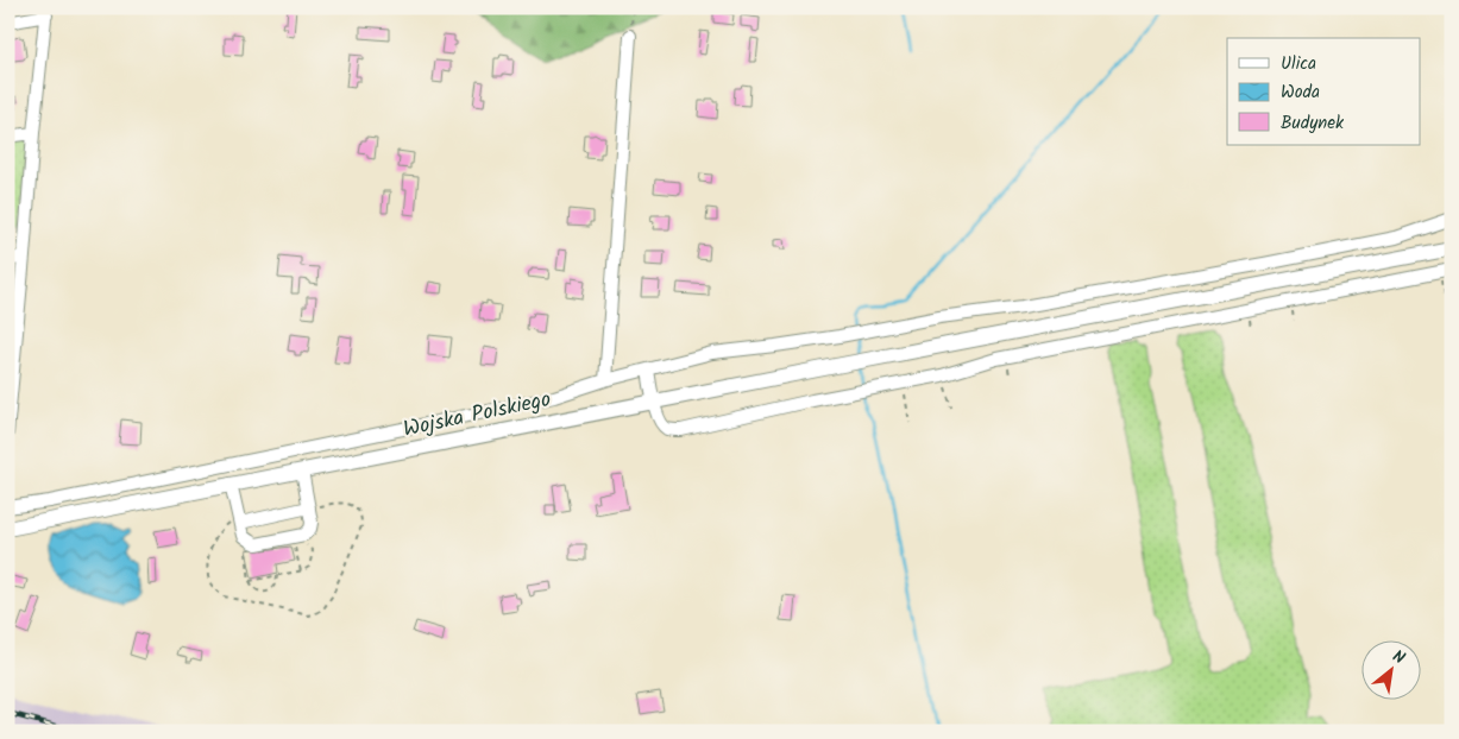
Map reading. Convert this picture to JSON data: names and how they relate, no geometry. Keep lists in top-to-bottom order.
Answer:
{
  "streets": {
    "main road": ["Wojska Polskiego"]
  },
  "legend": ["Ulica", "Woda", "Budynek"],
  "north": "top right"
}
